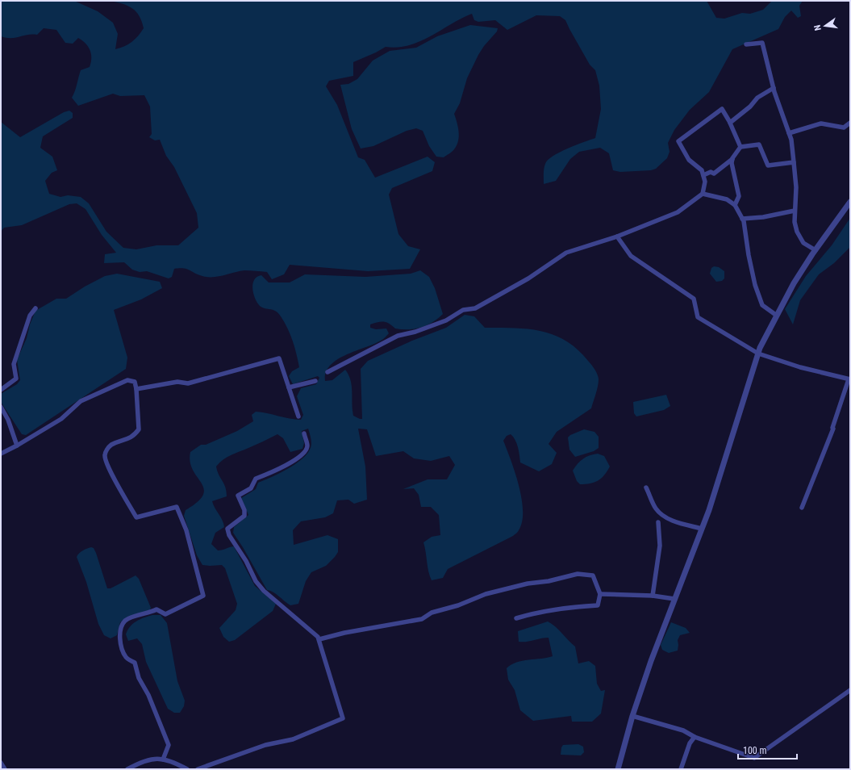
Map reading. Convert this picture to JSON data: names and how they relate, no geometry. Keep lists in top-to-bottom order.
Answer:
{
  "scale_bar": "100 m",
  "north": "left"
}
